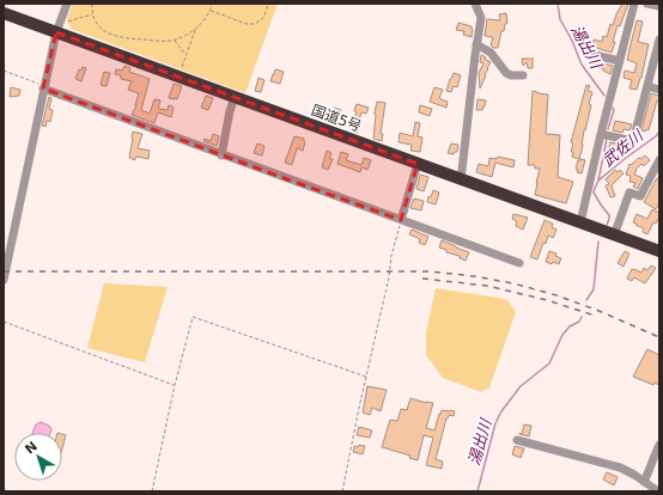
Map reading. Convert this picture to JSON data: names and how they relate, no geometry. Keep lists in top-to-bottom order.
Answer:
{
  "streets": {
    "highway": ["国道5号"]
  },
  "water": ["湯出川", "武佐川"],
  "north": "top left"
}
